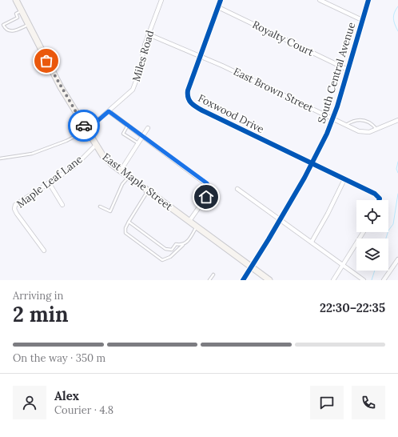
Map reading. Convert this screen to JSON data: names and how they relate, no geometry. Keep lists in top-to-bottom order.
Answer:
{
  "streets": {
    "main road": ["East Maple Street"],
    "street": [
      "Royalty Court",
      "Miles Road",
      "South Central Avenue",
      "East Brown Street",
      "Foxwood Drive",
      "Maple Leaf Lane"
    ]
  },
  "crossings": [
    ["Royalty Court", "South Central Avenue"],
    ["Royalty Court", "Foxwood Drive"],
    ["Miles Road", "East Brown Street"],
    ["Miles Road", "East Maple Street"],
    ["South Central Avenue", "East Brown Street"],
    ["South Central Avenue", "Foxwood Drive"],
    ["South Central Avenue", "East Maple Street"],
    ["East Brown Street", "Foxwood Drive"],
    ["Maple Leaf Lane", "East Maple Street"]
  ],
  "page": {
    "heading": ["2 min", "Arriving in", "22:30–22:35"],
    "panel": ["Alex", "Courier · 4.8"],
    "bar": "On the way · 350 m"
  }
}
